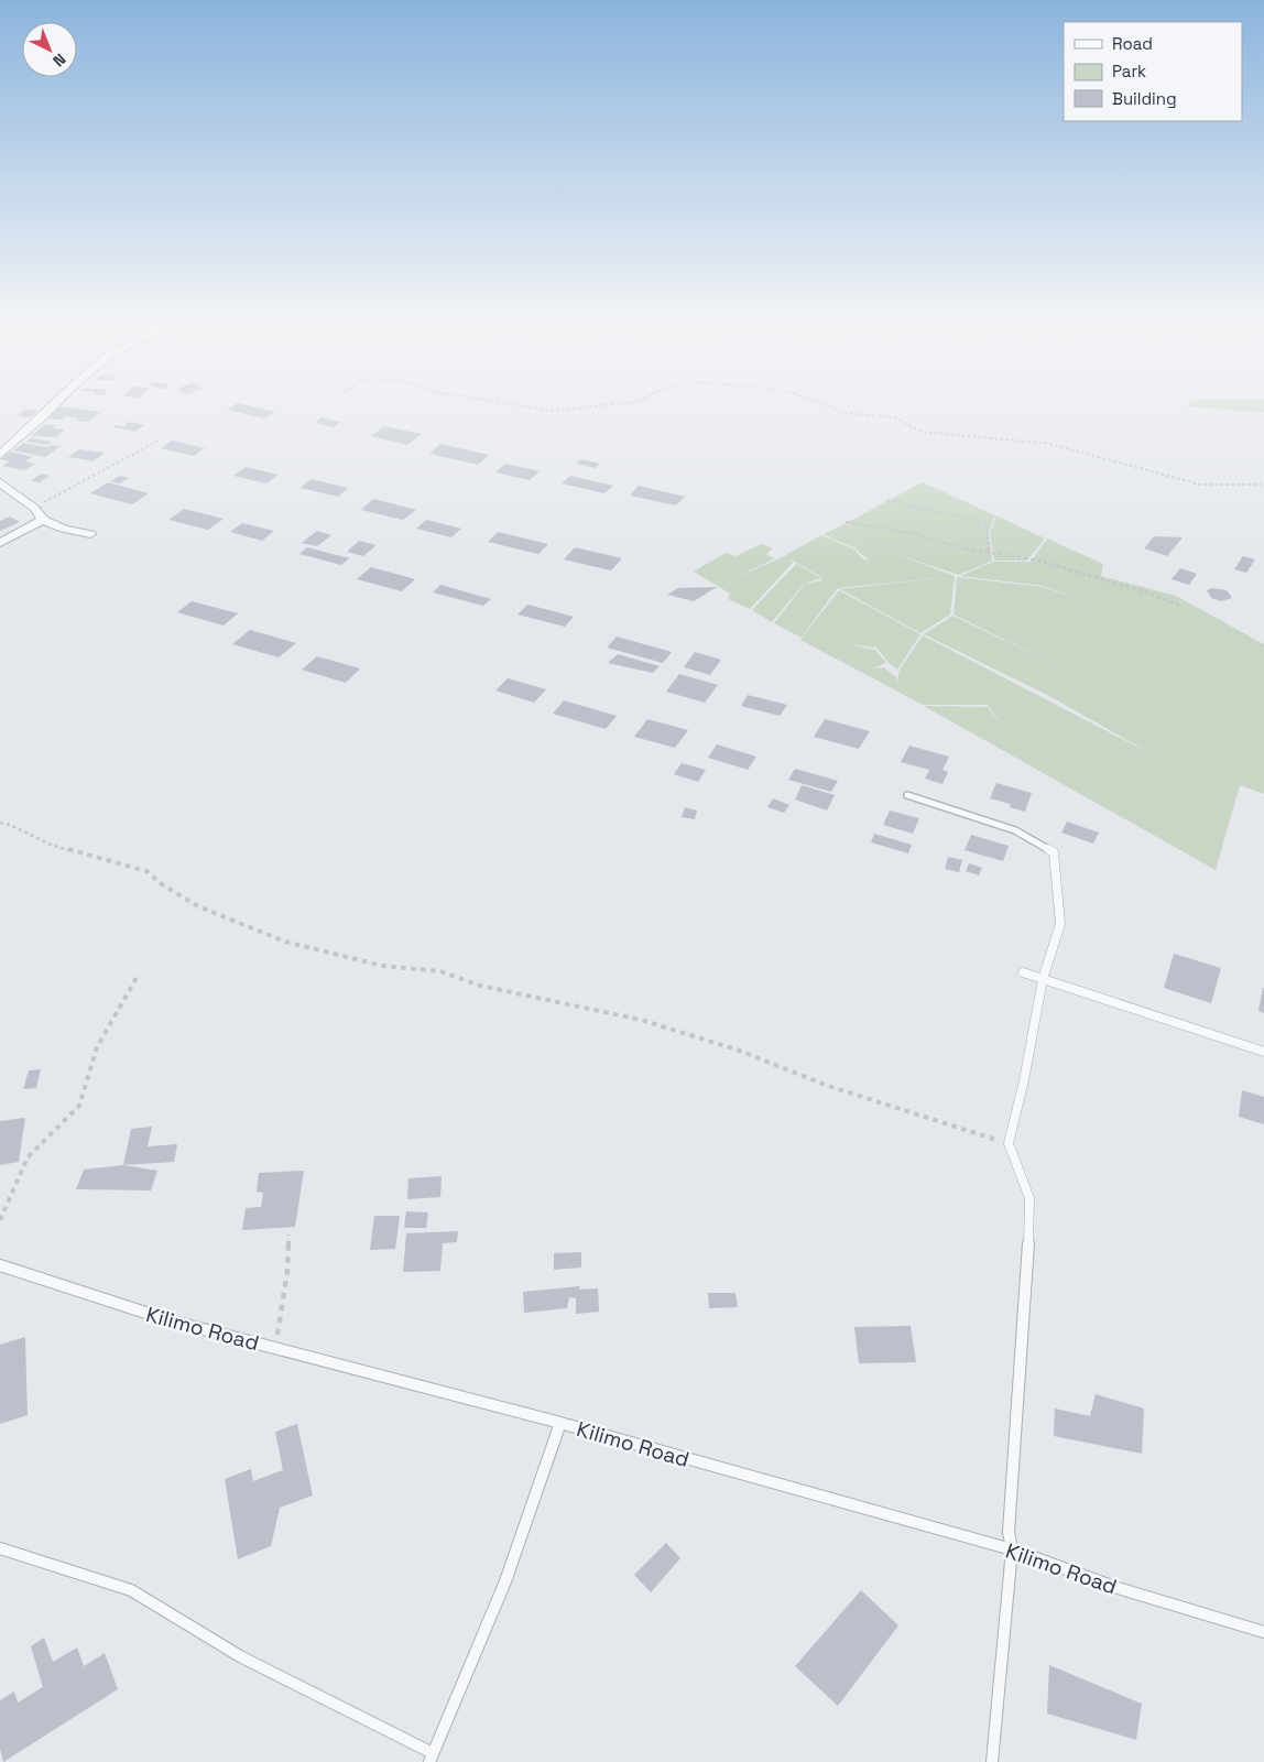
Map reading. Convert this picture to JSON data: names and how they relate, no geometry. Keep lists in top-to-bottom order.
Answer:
{
  "streets": {
    "lane": ["Kilimo Road"]
  },
  "legend": ["Road", "Park", "Building"],
  "north": "bottom right"
}
